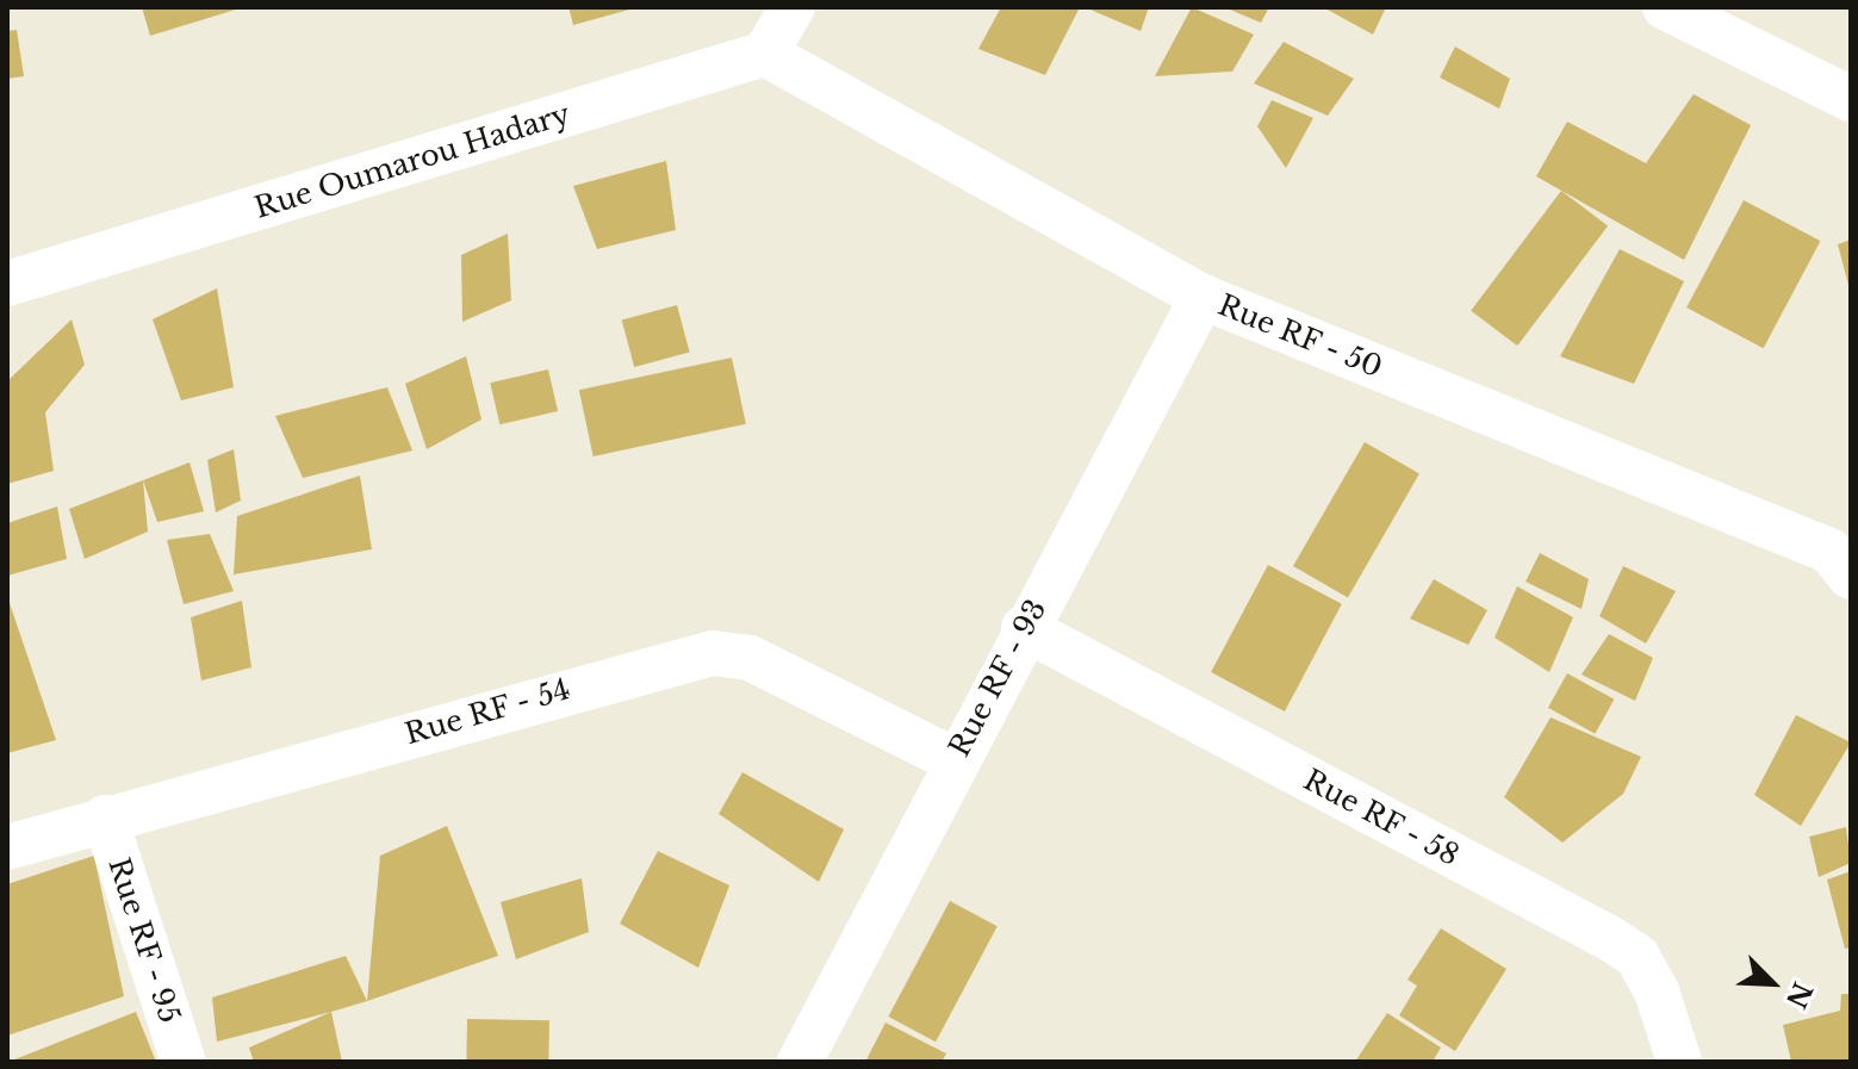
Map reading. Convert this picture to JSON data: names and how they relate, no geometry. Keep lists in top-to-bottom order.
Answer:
{
  "streets": {
    "street": [
      "Rue Oumarou Hadary",
      "Rue RF - 50",
      "Rue RF - 93",
      "Rue RF - 54",
      "Rue RF - 58",
      "Rue RF - 95"
    ]
  },
  "crossings": [
    ["Rue Oumarou Hadary", "Rue RF - 50"],
    ["Rue RF - 50", "Rue RF - 93"],
    ["Rue RF - 93", "Rue RF - 54"],
    ["Rue RF - 93", "Rue RF - 58"],
    ["Rue RF - 54", "Rue RF - 95"]
  ],
  "north": "bottom right"
}
